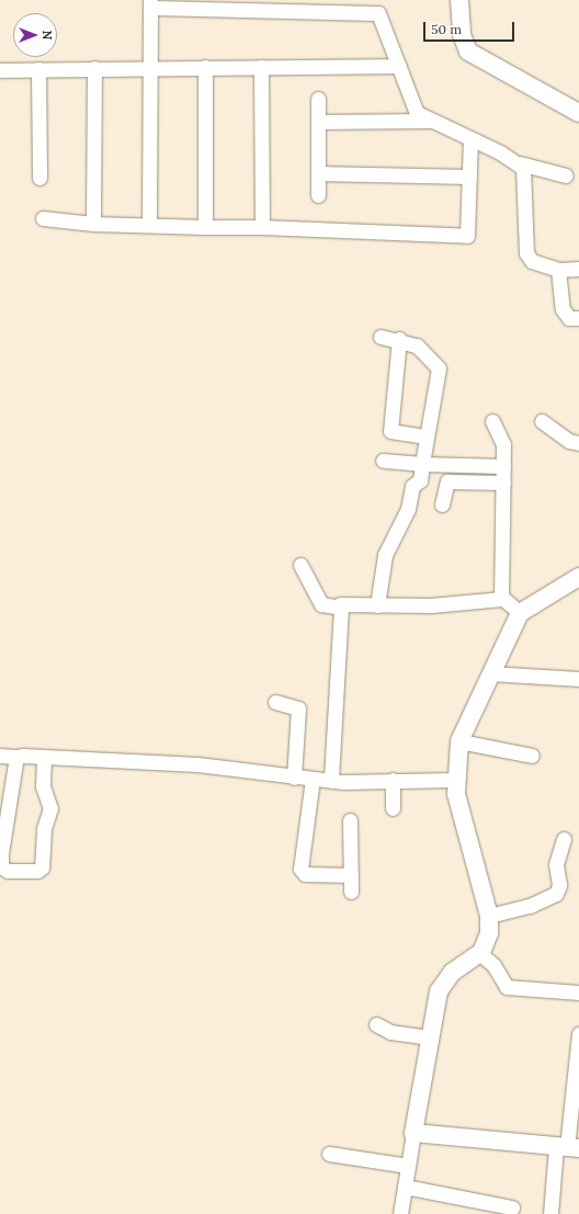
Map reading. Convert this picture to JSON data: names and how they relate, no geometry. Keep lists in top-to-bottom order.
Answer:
{
  "scale_bar": "50 m",
  "north": "right"
}
